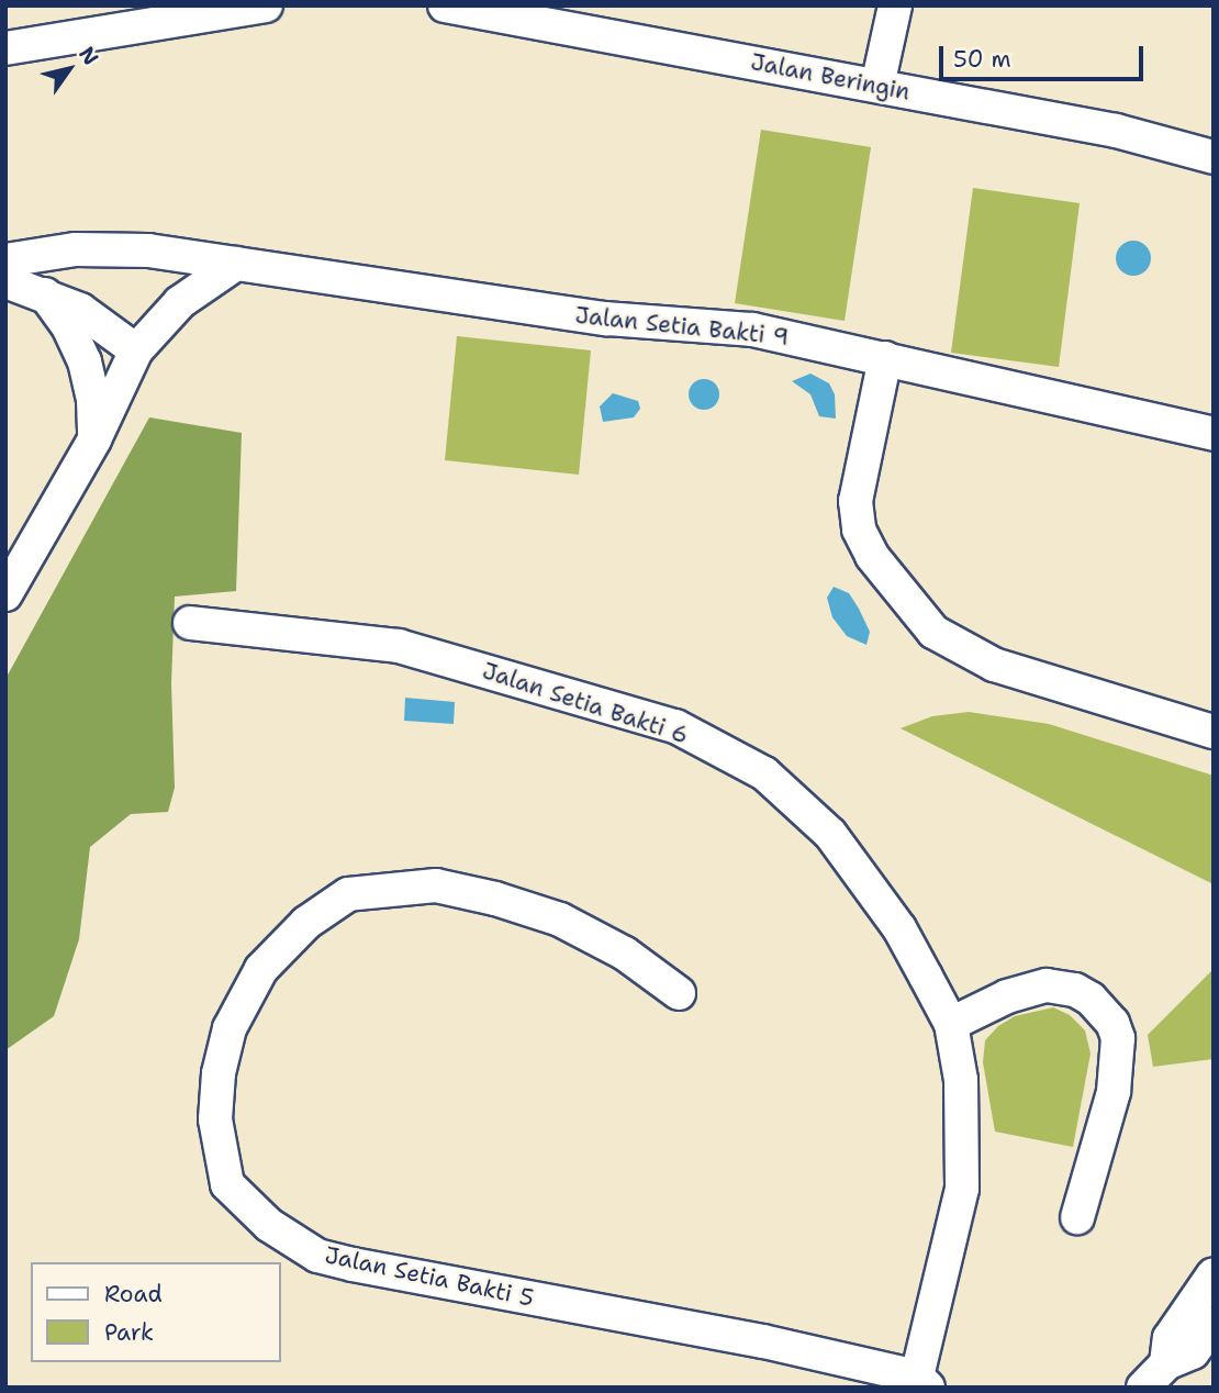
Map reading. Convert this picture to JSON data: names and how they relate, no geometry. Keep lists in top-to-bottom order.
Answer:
{
  "streets": {
    "street": [
      "Jalan Beringin",
      "Jalan Setia Bakti 9",
      "Jalan Setia Bakti 6",
      "Jalan Setia Bakti 5"
    ]
  },
  "crossings": [
    ["Jalan Setia Bakti 6", "Jalan Setia Bakti 5"]
  ],
  "legend": ["Road", "Park"],
  "scale_bar": "50 m",
  "north": "top right"
}
